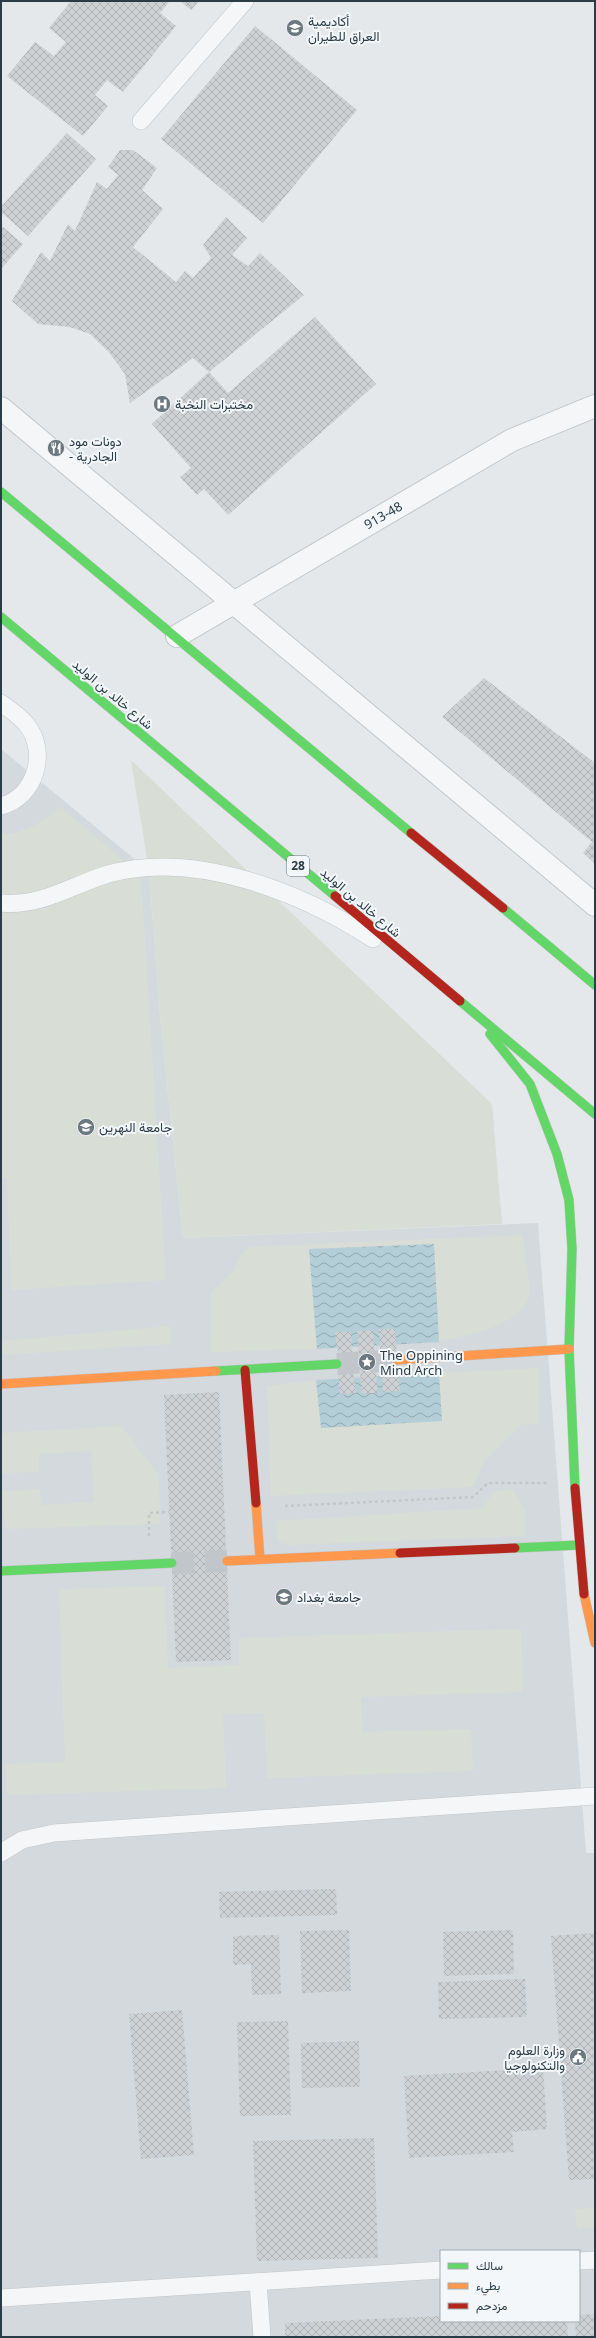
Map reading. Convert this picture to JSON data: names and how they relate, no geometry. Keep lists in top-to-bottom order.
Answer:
{
  "streets": {
    "street": ["913-48", "شارع خالد بن الوليد", "28"]
  },
  "places": {
    "school or university": ["أكاديمية العراق للطيران", "جامعة النهرين", "جامعة بغداد"],
    "hospital": ["مختبرات النخبة"],
    "restaurant": ["دونات مود - الجادرية"],
    "place": ["The Oppining Mind Arch"],
    "public building": ["وزارة العلوم والتكنولوجيا"]
  },
  "legend": ["سالك", "بطيء", "مزدحم"]
}
